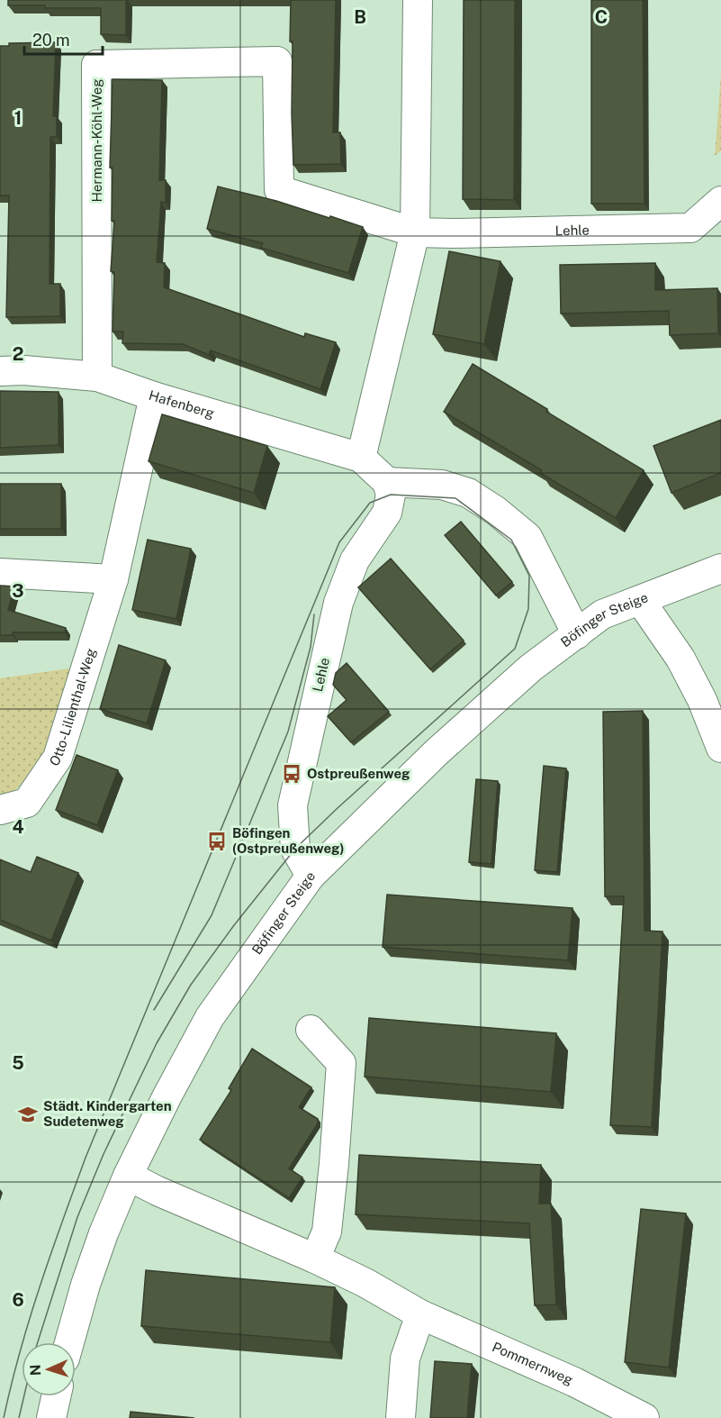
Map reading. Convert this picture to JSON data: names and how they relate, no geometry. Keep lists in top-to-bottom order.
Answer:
{
  "streets": {
    "street": [
      "Hermann-Köhl-Weg",
      "Lehle",
      "Hafenberg",
      "Böfinger Steige",
      "Otto-Lilienthal-Weg",
      "Pommernweg"
    ]
  },
  "crossings": [
    ["Hermann-Köhl-Weg", "Lehle"],
    ["Hermann-Köhl-Weg", "Hafenberg"],
    ["Lehle", "Böfinger Steige"],
    ["Hafenberg", "Otto-Lilienthal-Weg"],
    ["Böfinger Steige", "Pommernweg"]
  ],
  "places": {
    "bus stop": ["Ostpreußenweg", "Böfingen (Ostpreußenweg)"],
    "school or university": ["Städt. Kindergarten Sudetenweg"]
  },
  "scale_bar": "20 m",
  "north": "left",
  "grid": {
    "columns": ["B", "C"],
    "rows": [
      "1",
      "2",
      "3",
      "4",
      "5",
      "6"
    ]
  }
}
